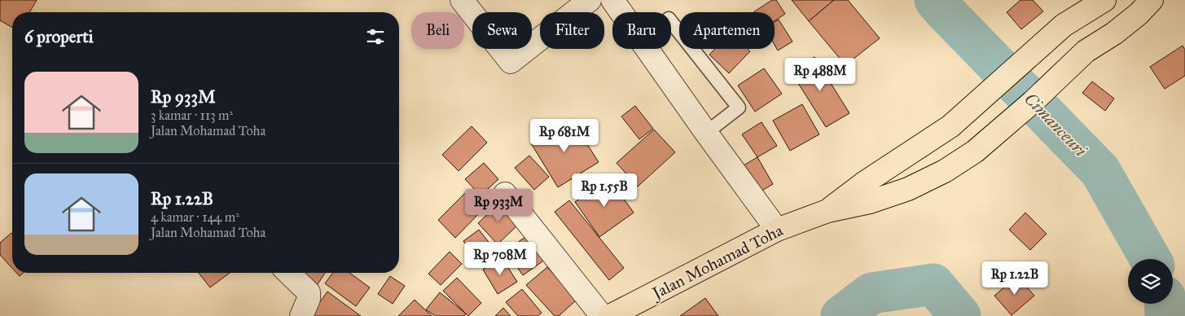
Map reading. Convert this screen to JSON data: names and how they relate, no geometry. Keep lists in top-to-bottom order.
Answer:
{
  "streets": {
    "main road": ["Jalan Mohamad Toha"]
  },
  "water": ["Cimanceuri"],
  "page": {
    "chip": [
      "Beli",
      "Sewa",
      "Filter",
      "Baru",
      "Apartemen"
    ],
    "heading": "6 properti",
    "price": [
      "Rp 488M",
      "Rp 681M",
      "Rp 1.55B",
      "Rp 933M",
      "Rp 708M",
      "Rp 1.22B"
    ],
    "list": [
      {
        "name": "Rp 933M",
        "note": "3 kamar · 113 m² · Jalan Mohamad Toha"
      },
      {
        "name": "Rp 1.22B",
        "note": "4 kamar · 144 m² · Jalan Mohamad Toha"
      }
    ]
  }
}
